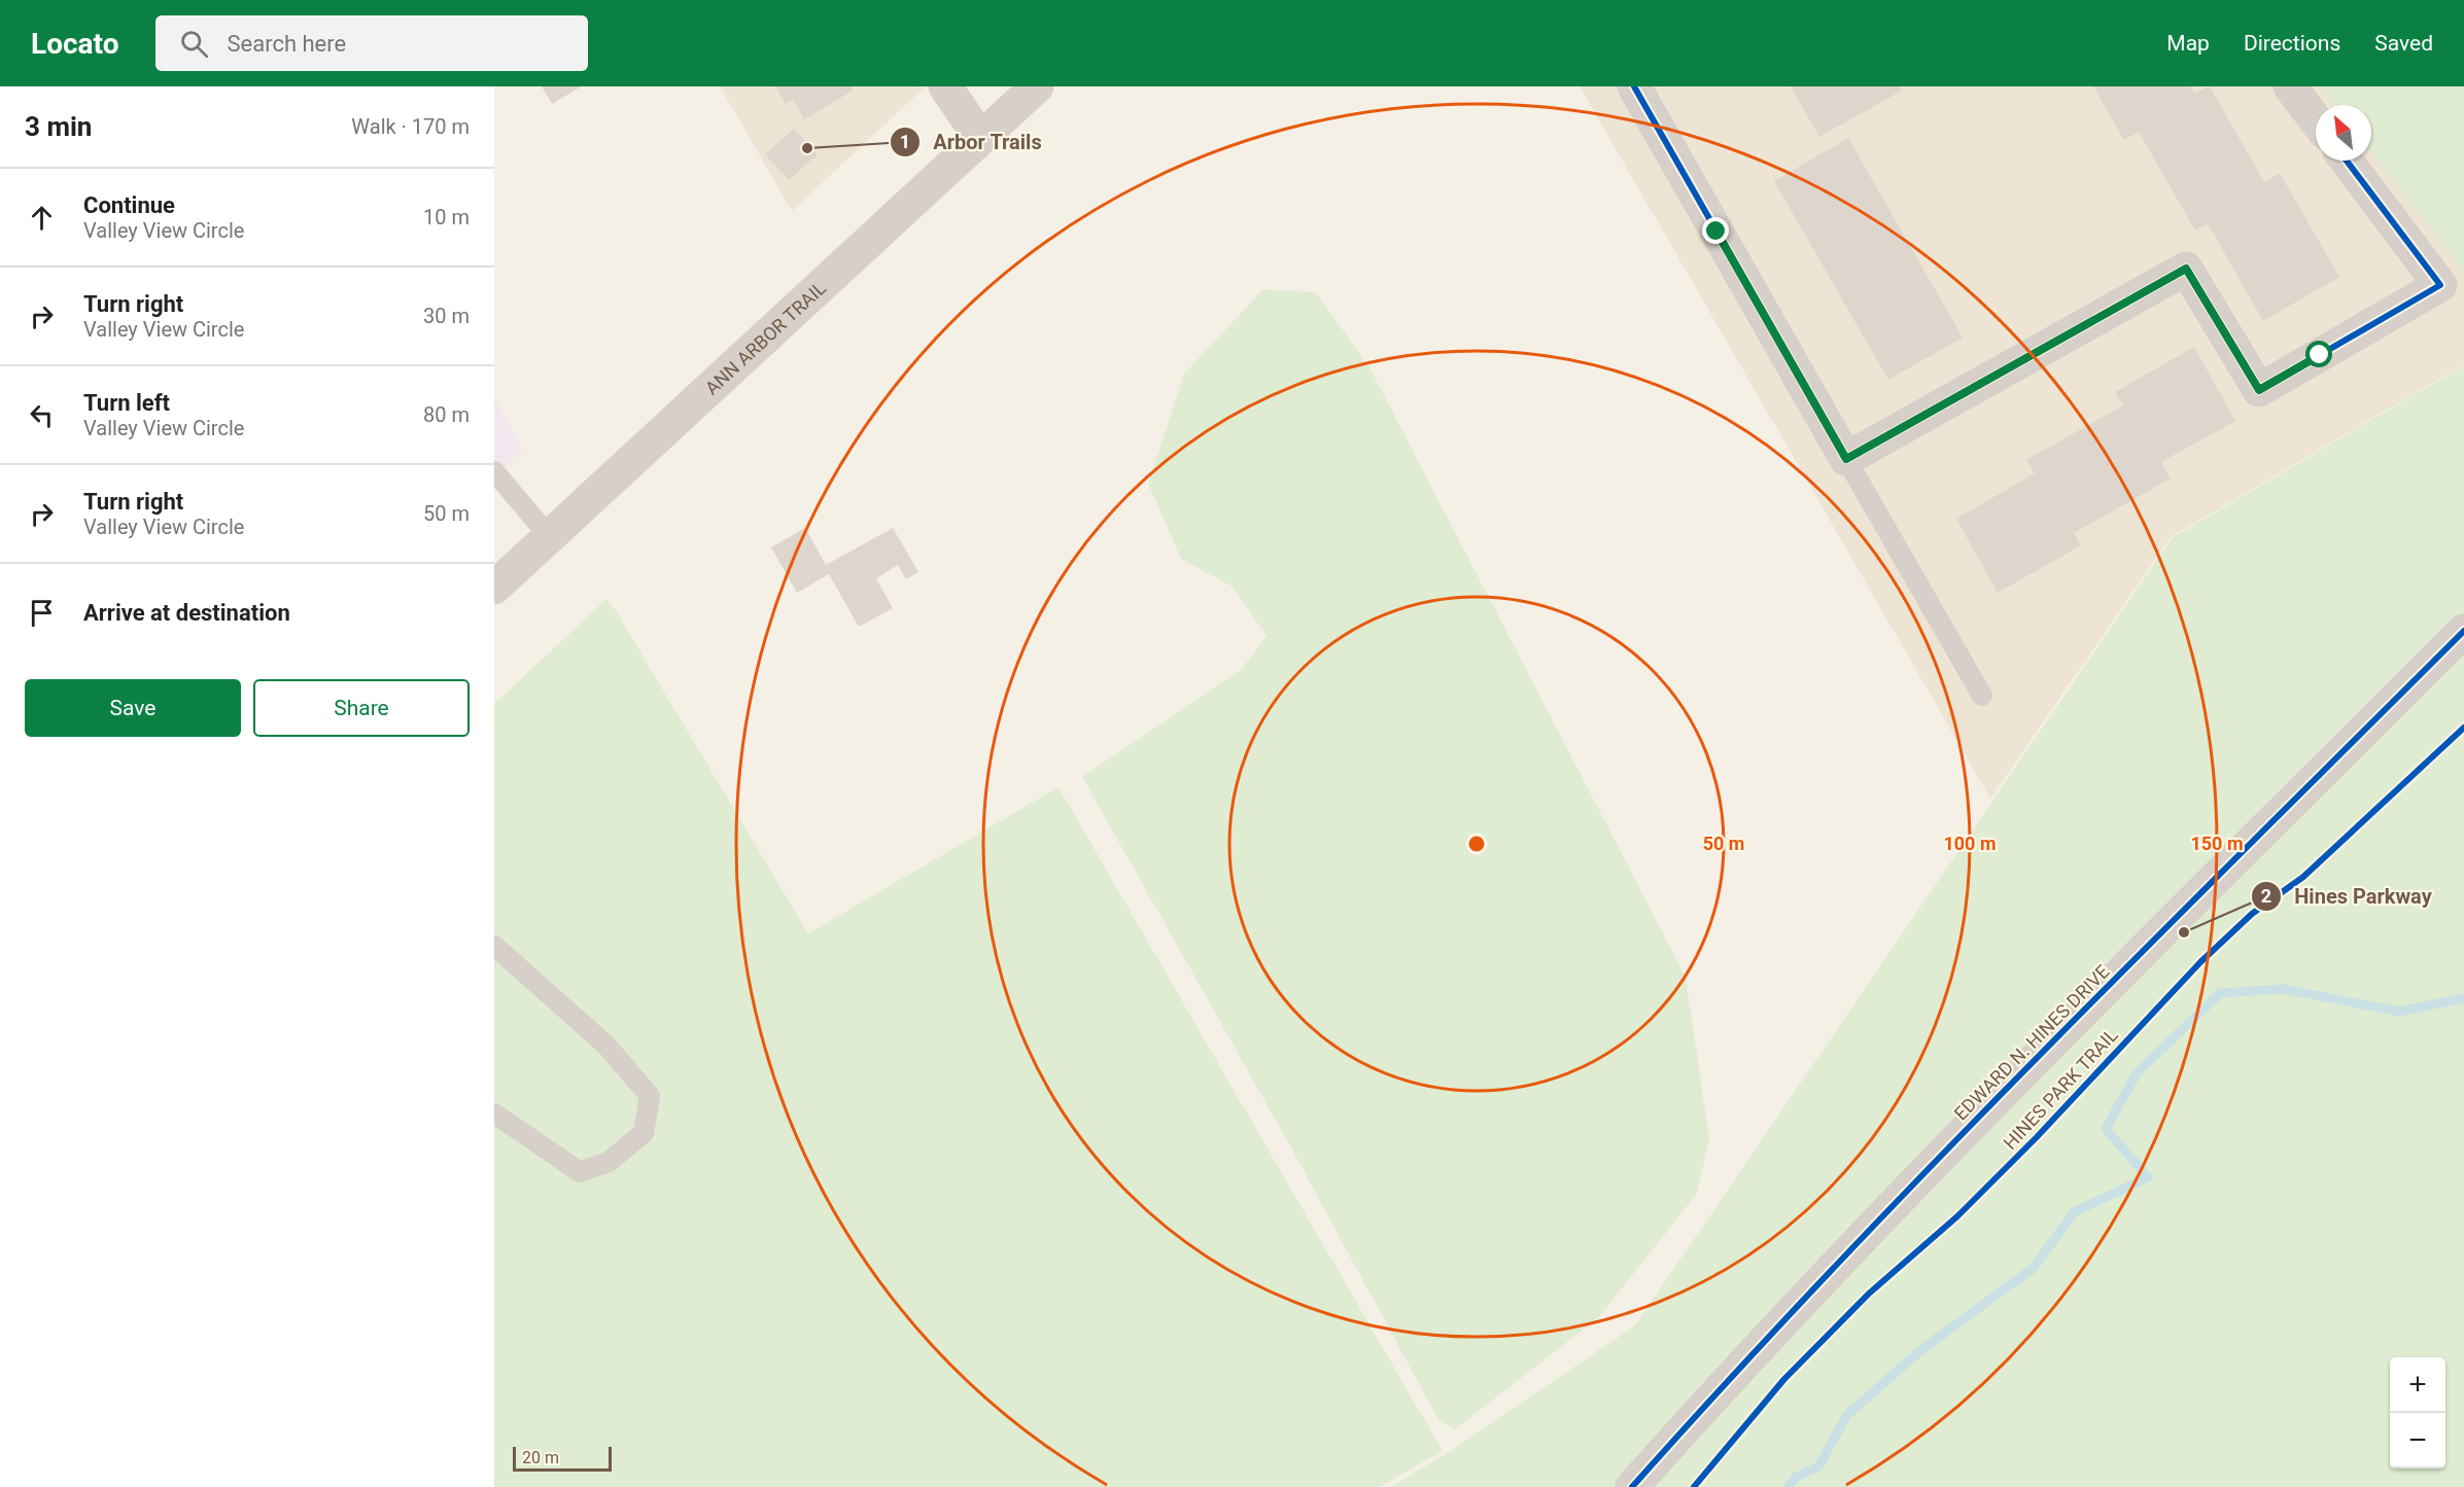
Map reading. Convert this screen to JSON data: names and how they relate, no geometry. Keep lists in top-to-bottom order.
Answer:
{
  "streets": {
    "street": ["ANN ARBOR TRAIL", "EDWARD N. HINES DRIVE"],
    "cycle path": ["HINES PARK TRAIL"]
  },
  "places": ["Arbor Trails", "Hines Parkway"],
  "scale_bar": "20 m",
  "north": "top left",
  "page": {
    "header": "Locato",
    "search": "Search here",
    "nav": ["Map", "Directions", "Saved"],
    "heading": ["3 min", "Walk · 170 m"],
    "list": [
      ["Continue", "Valley View Circle", "10 m"],
      ["Turn right", "Valley View Circle", "30 m"],
      ["Turn left", "Valley View Circle", "80 m"],
      ["Turn right", "Valley View Circle", "50 m"],
      "Arrive at destination"
    ],
    "buttons": ["Save", "Share"],
    "map_buttons": ["+", "−"],
    "scale": "20 m"
  },
  "rings": ["50 m", "100 m", "150 m"]
}
